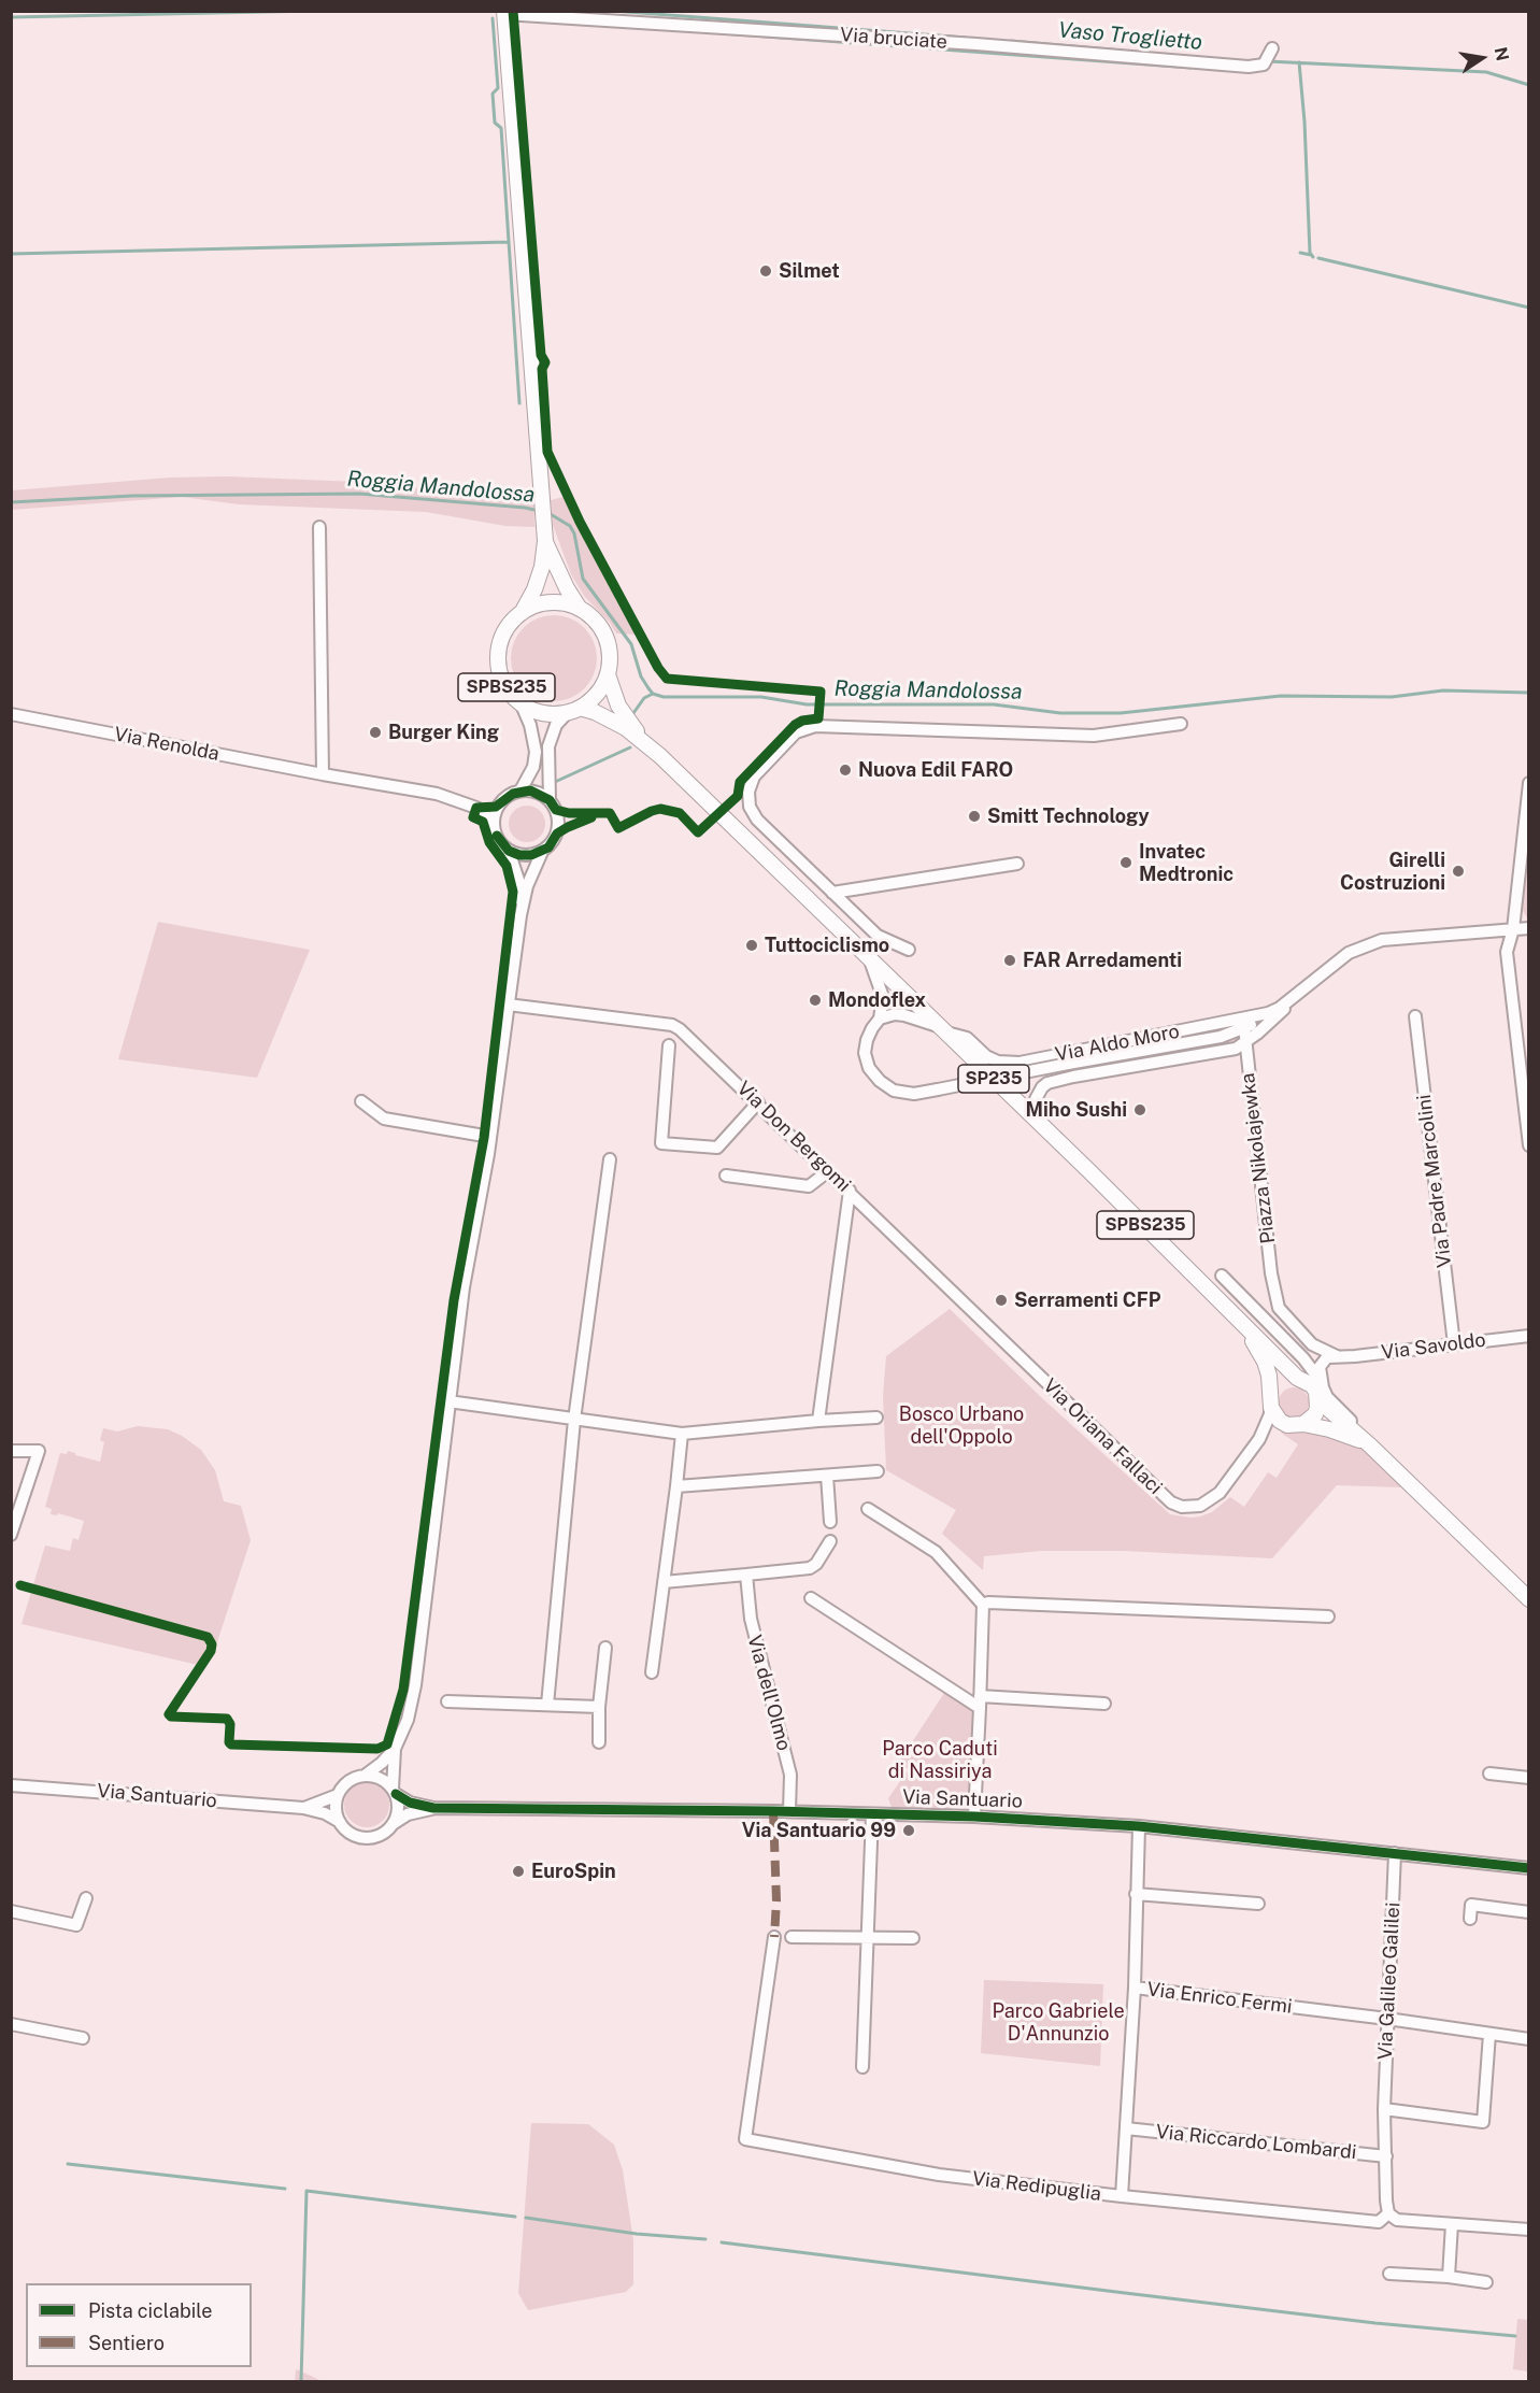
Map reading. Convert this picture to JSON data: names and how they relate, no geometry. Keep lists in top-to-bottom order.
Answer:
{
  "streets": {
    "main road": ["SPBS235", "SP235"],
    "street": [
      "Via bruciate",
      "Via Renolda",
      "Via Aldo Moro",
      "Via Don Bergomi",
      "Piazza Nikolajewka",
      "Via Padre Marcolini",
      "Via Savoldo",
      "Via Oriana Fallaci",
      "Via dell'Olmo",
      "Via Santuario",
      "Via Galileo Galilei",
      "Via Enrico Fermi",
      "Via Riccardo Lombardi",
      "Via Redipuglia"
    ]
  },
  "crossings": [
    ["Via bruciate", "SPBS235"],
    ["SPBS235", "Via Aldo Moro"],
    ["SPBS235", "SP235"],
    ["SPBS235", "Via Oriana Fallaci"],
    ["Via Aldo Moro", "SP235"],
    ["Via Aldo Moro", "Piazza Nikolajewka"],
    ["Via Don Bergomi", "Via Oriana Fallaci"],
    ["Piazza Nikolajewka", "Via Savoldo"],
    ["Via Padre Marcolini", "Via Savoldo"],
    ["Via dell'Olmo", "Via Santuario"],
    ["Via Santuario", "Via Galileo Galilei"],
    ["Via Santuario", "Via Enrico Fermi"],
    ["Via Galileo Galilei", "Via Enrico Fermi"],
    ["Via Galileo Galilei", "Via Riccardo Lombardi"],
    ["Via Galileo Galilei", "Via Redipuglia"]
  ],
  "water": ["Vaso Troglietto", "Roggia Mandolossa"],
  "parks": ["Bosco Urbano dell'Oppolo", "Parco Caduti di Nassiriya", "Parco Gabriele D'Annunzio"],
  "places": [
    "Silmet",
    "Burger King",
    "Nuova Edil FARO",
    "Smitt Technology",
    "Invatec Medtronic",
    "Girelli Costruzioni",
    "Tuttociclismo",
    "FAR Arredamenti",
    "Mondoflex",
    "Miho Sushi",
    "Serramenti CFP",
    "Via Santuario 99",
    "EuroSpin"
  ],
  "legend": ["Pista ciclabile", "Sentiero"],
  "north": "right"
}
